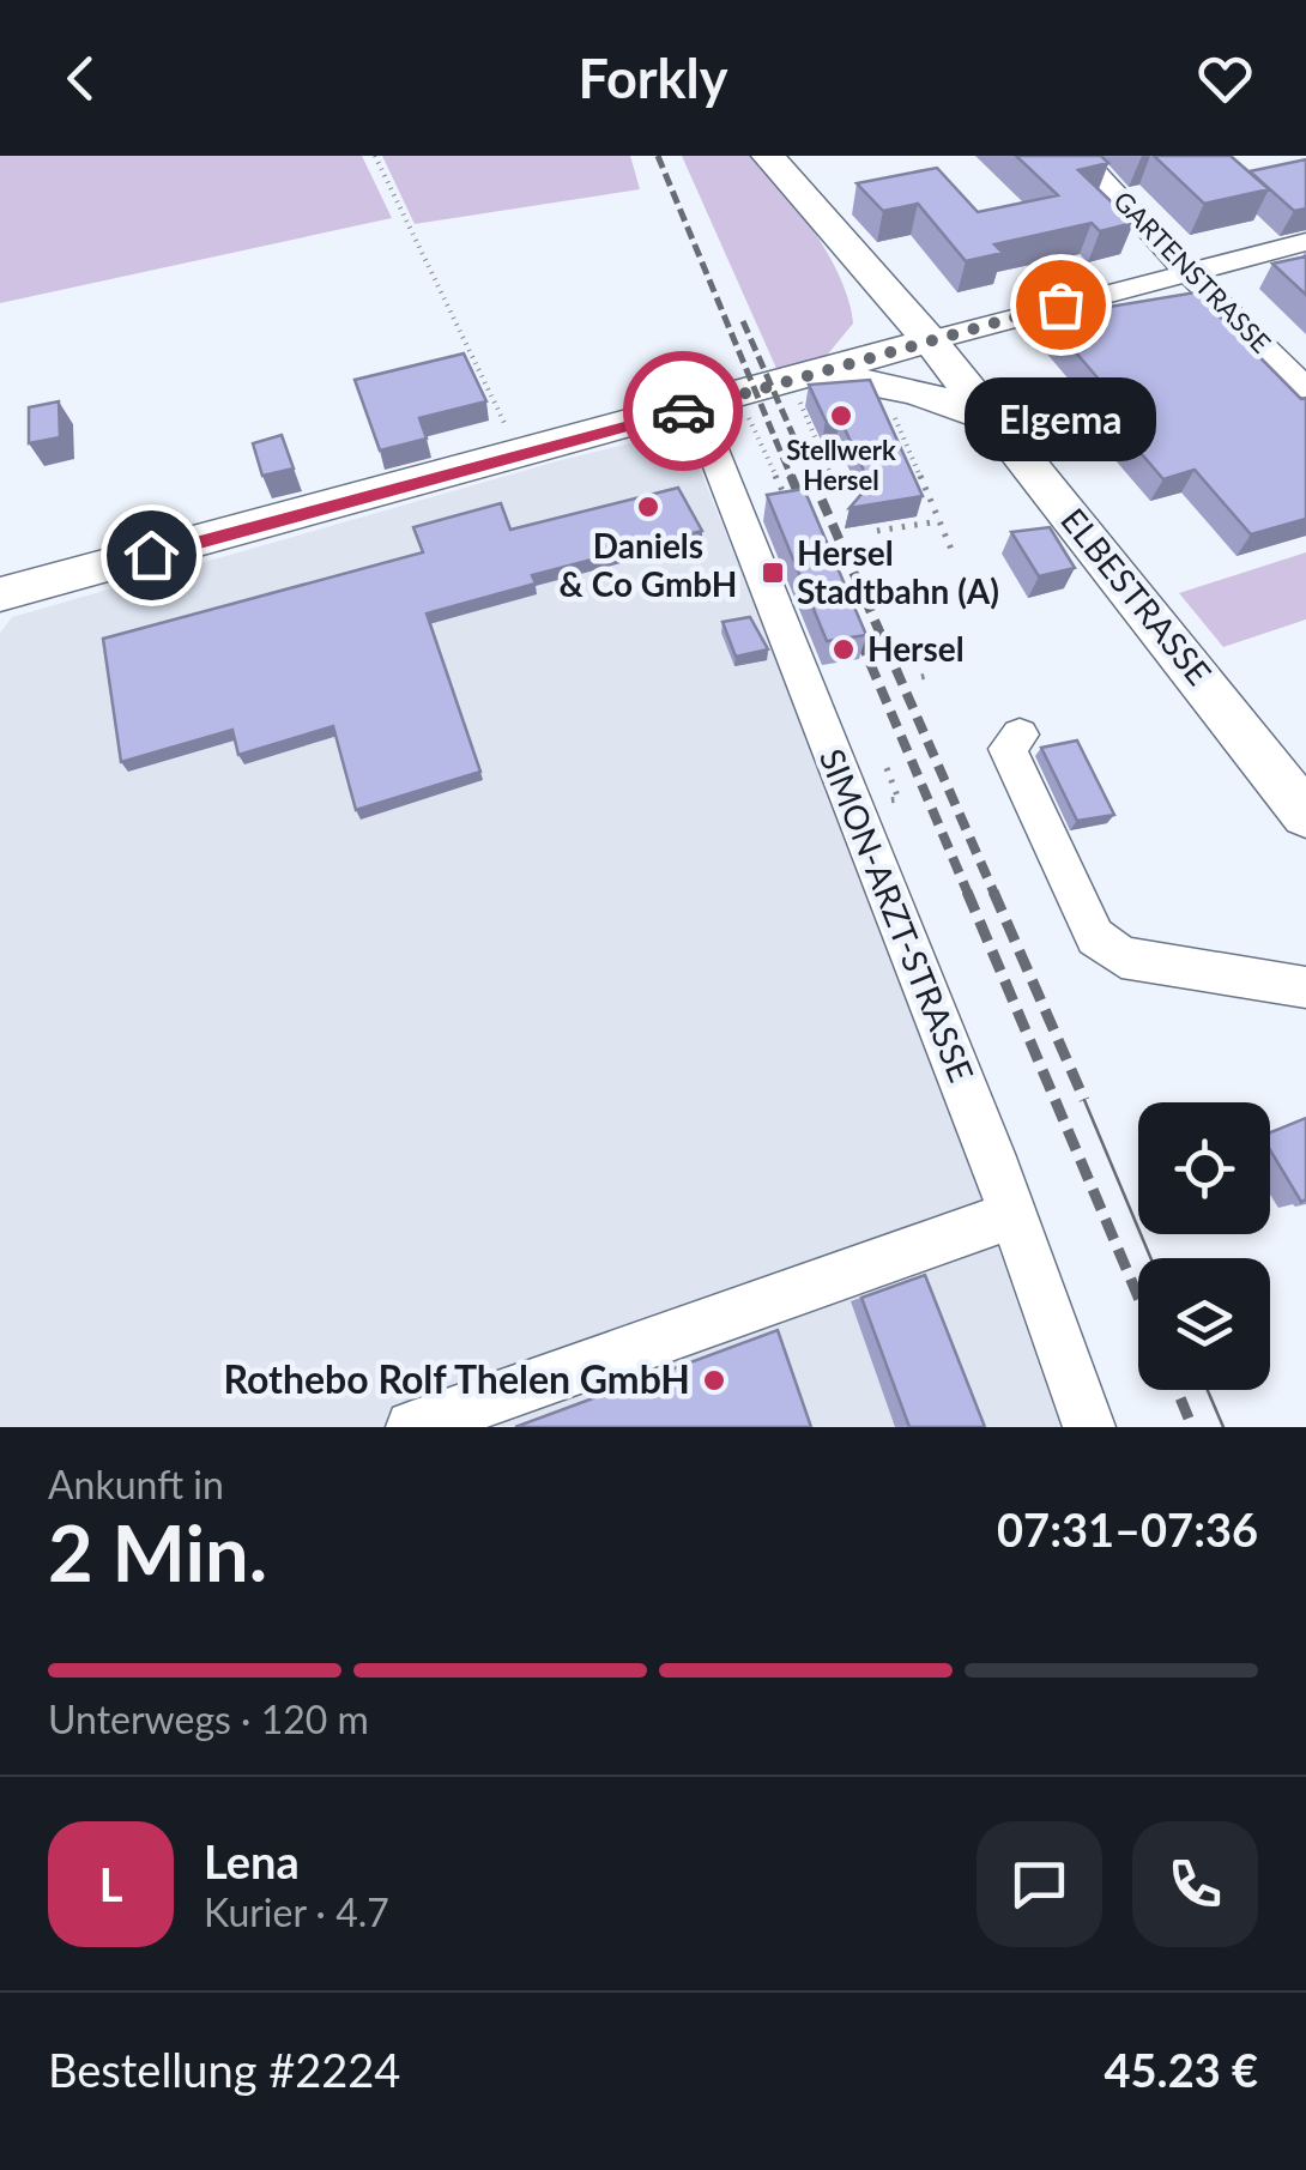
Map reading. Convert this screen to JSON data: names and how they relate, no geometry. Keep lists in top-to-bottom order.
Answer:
{
  "streets": {
    "main road": ["ELBESTRASSE"],
    "street": ["GARTENSTRASSE", "SIMON-ARZT-STRASSE"]
  },
  "places": {
    "other": [
      "Elgema",
      "Stellwerk Hersel",
      "Daniels & Co GmbH",
      "Hersel",
      "Rothebo Rolf Thelen GmbH"
    ],
    "transit": ["Hersel Stadtbahn (A)"]
  },
  "page": {
    "header": "Forkly",
    "bubble": "Elgema",
    "heading": ["2 Min.", "Ankunft in", "07:31–07:36"],
    "panel": [
      "Lena",
      "Kurier · 4.7",
      "Bestellung #2224",
      "45.23 €"
    ],
    "bar": "Unterwegs · 120 m",
    "round": "L"
  }
}
